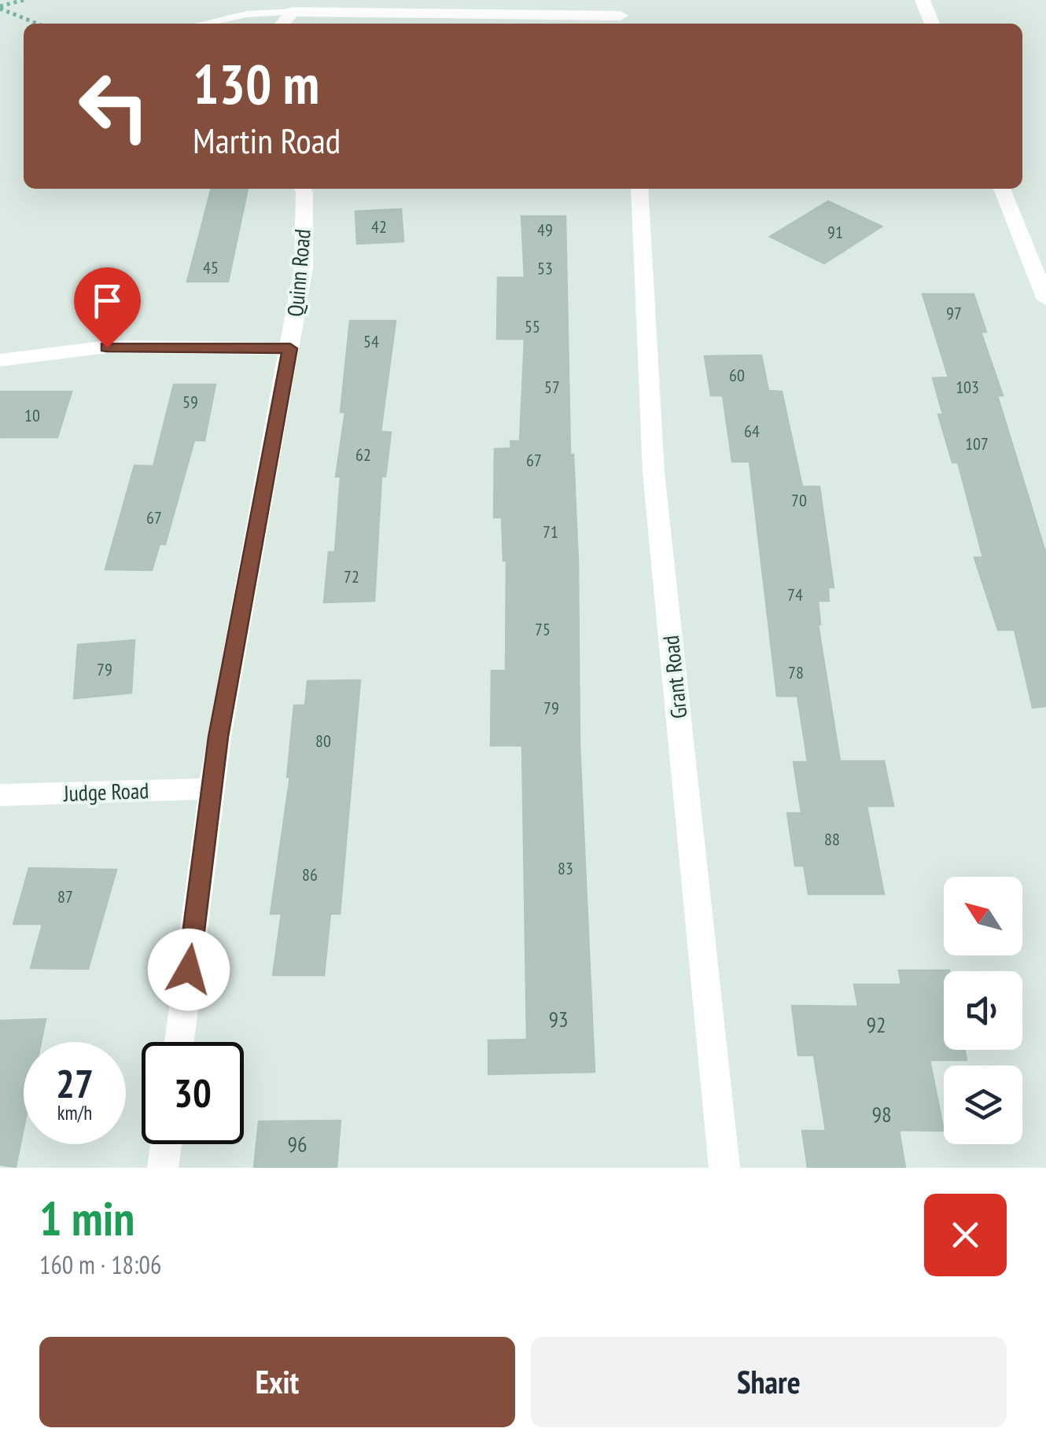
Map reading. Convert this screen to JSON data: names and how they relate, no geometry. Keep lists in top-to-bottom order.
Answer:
{
  "streets": {
    "street": ["Quinn Road", "Grant Road", "Judge Road"]
  },
  "crossings": [
    ["Quinn Road", "Judge Road"]
  ],
  "house_numbers": [
    "42",
    "49",
    "91",
    "45",
    "53",
    "97",
    "55",
    "54",
    "60",
    "57",
    "103",
    "59",
    "10",
    "64",
    "107",
    "62",
    "67",
    "70",
    "67",
    "71",
    "72",
    "74",
    "75",
    "79",
    "78",
    "79",
    "80",
    "88",
    "83",
    "86",
    "87",
    "93",
    "92",
    "98",
    "96"
  ],
  "north": "top left",
  "page": {
    "turn": ["130 m", "Martin Road"],
    "speed": "27 km/h",
    "limit": "30",
    "heading": ["1 min", "160 m · 18:06"],
    "buttons": ["Exit", "Share"]
  }
}
